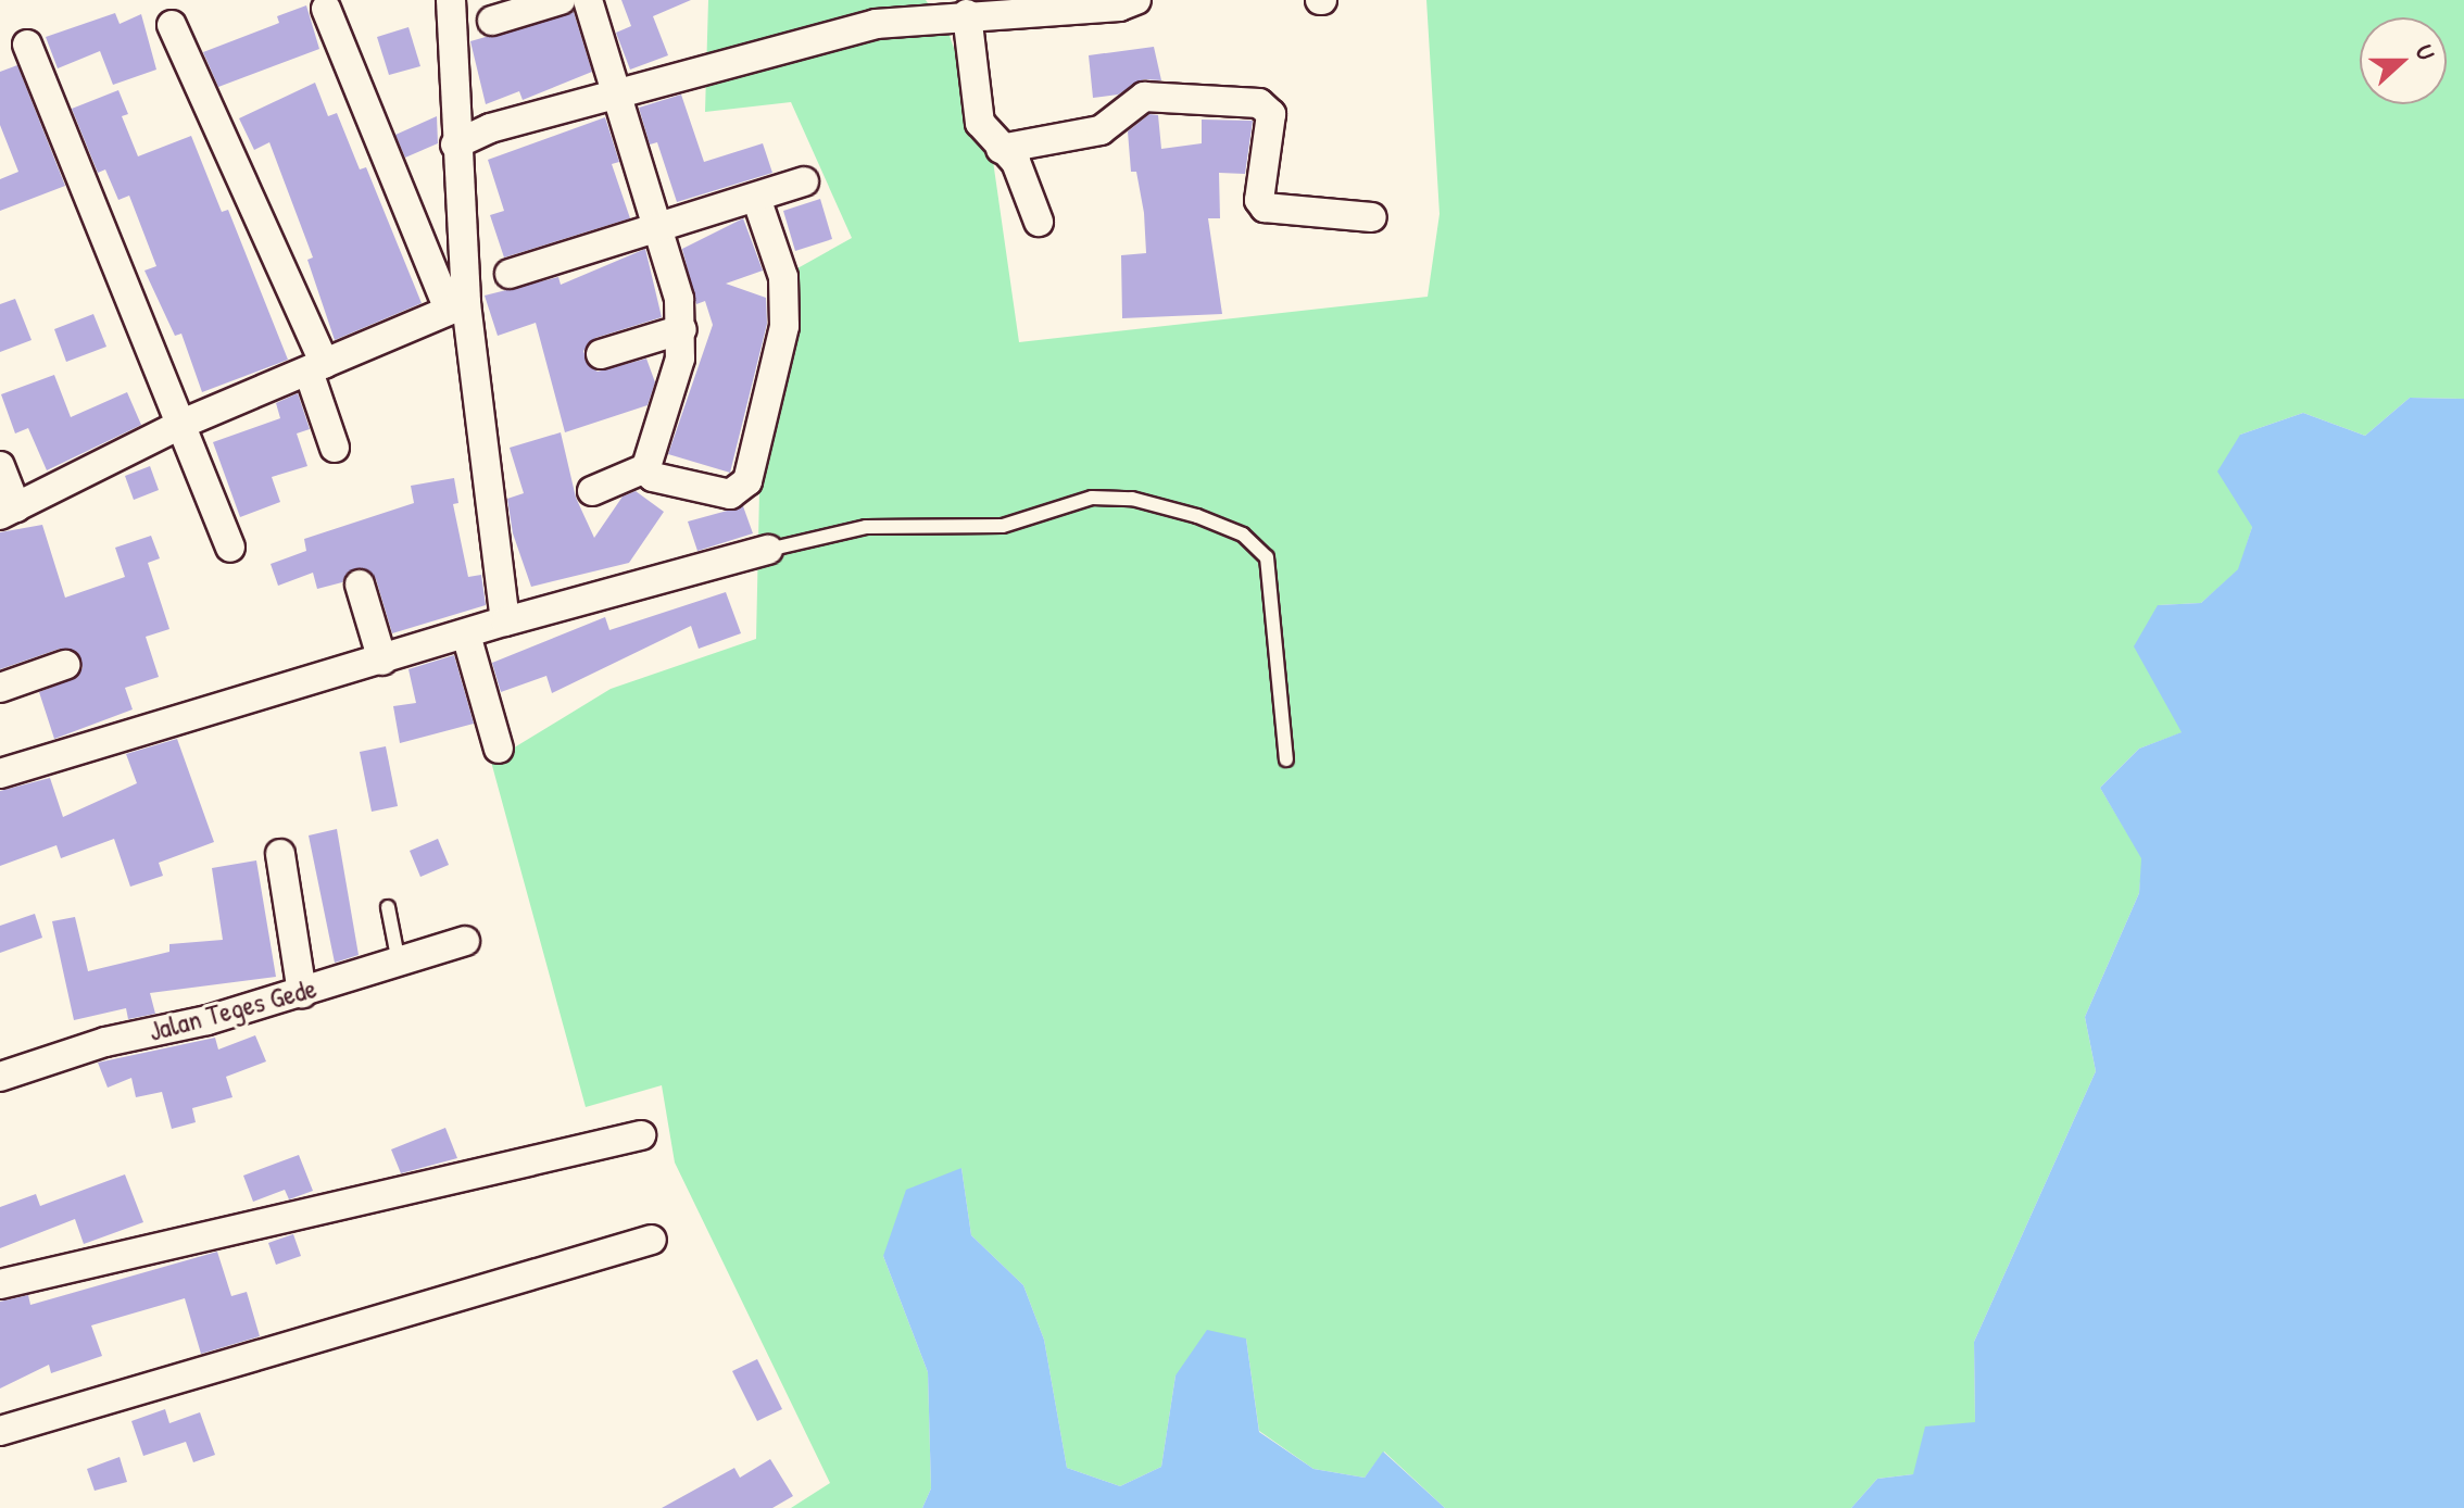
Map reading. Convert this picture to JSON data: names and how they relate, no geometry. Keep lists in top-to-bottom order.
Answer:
{
  "streets": {
    "street": ["Jalan Teges Gede"]
  },
  "north": "right"
}
